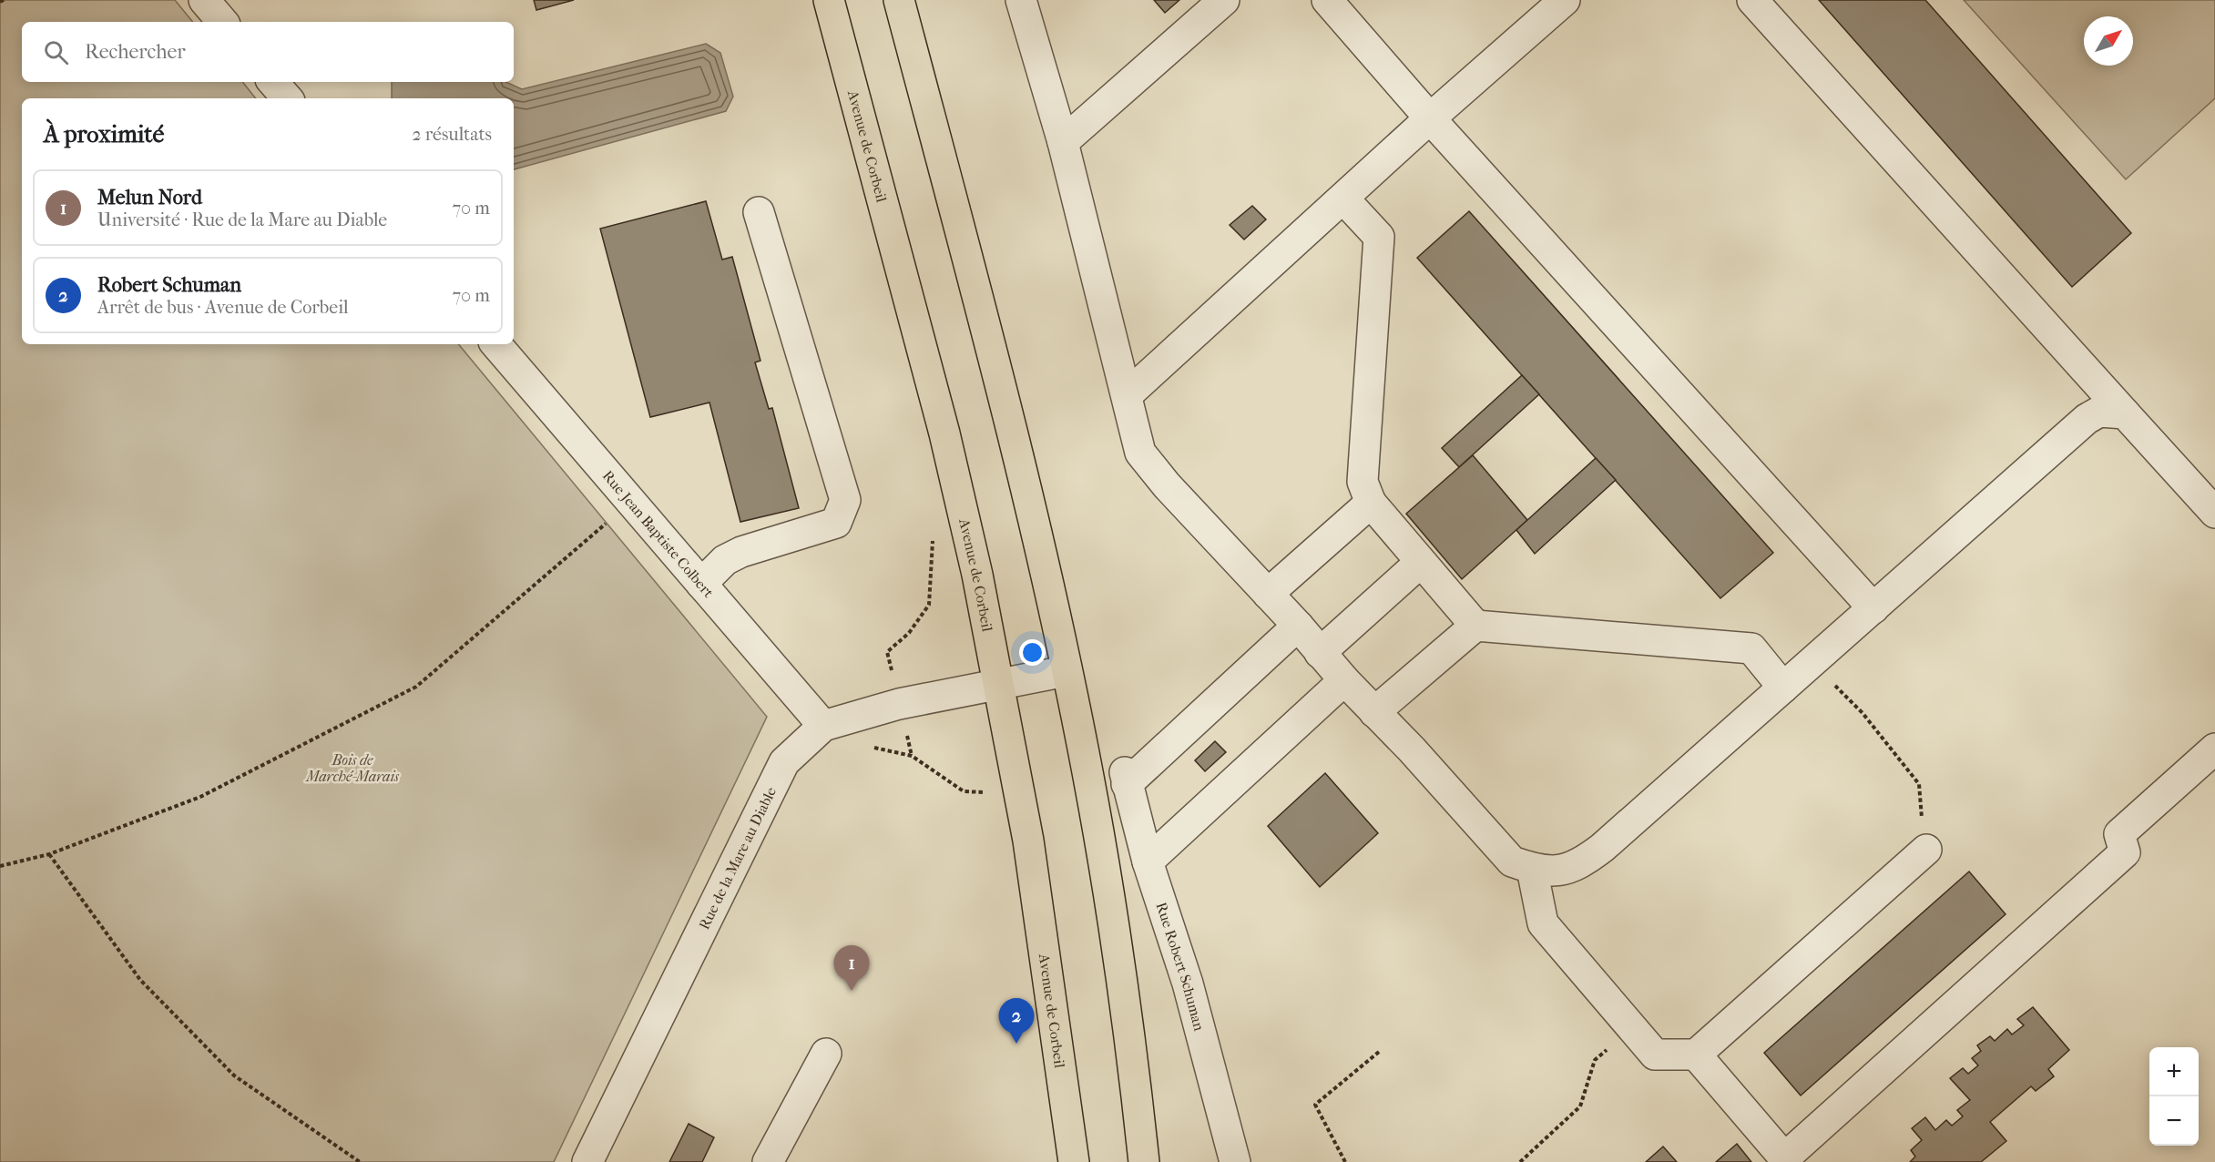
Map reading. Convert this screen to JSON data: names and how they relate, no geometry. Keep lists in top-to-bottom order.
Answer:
{
  "streets": {
    "main road": ["Avenue de Corbeil"],
    "street": ["Rue Jean Baptiste Colbert", "Rue de la Mare au Diable", "Rue Robert Schuman"]
  },
  "crossings": [
    ["Avenue de Corbeil", "Rue de la Mare au Diable"],
    ["Rue Jean Baptiste Colbert", "Rue de la Mare au Diable"]
  ],
  "parks": ["Bois de Marché-Marais"],
  "north": "top right",
  "page": {
    "search": "Rechercher",
    "heading": ["À proximité", "2 résultats"],
    "list": [
      {
        "mark": "1",
        "name": "Melun Nord",
        "note": "Université · Rue de la Mare au Diable",
        "value": "70 m"
      },
      {
        "mark": "2",
        "name": "Robert Schuman",
        "note": "Arrêt de bus · Avenue de Corbeil",
        "value": "70 m"
      }
    ],
    "pins": ["1", "2"],
    "map_buttons": ["+", "−"]
  }
}
